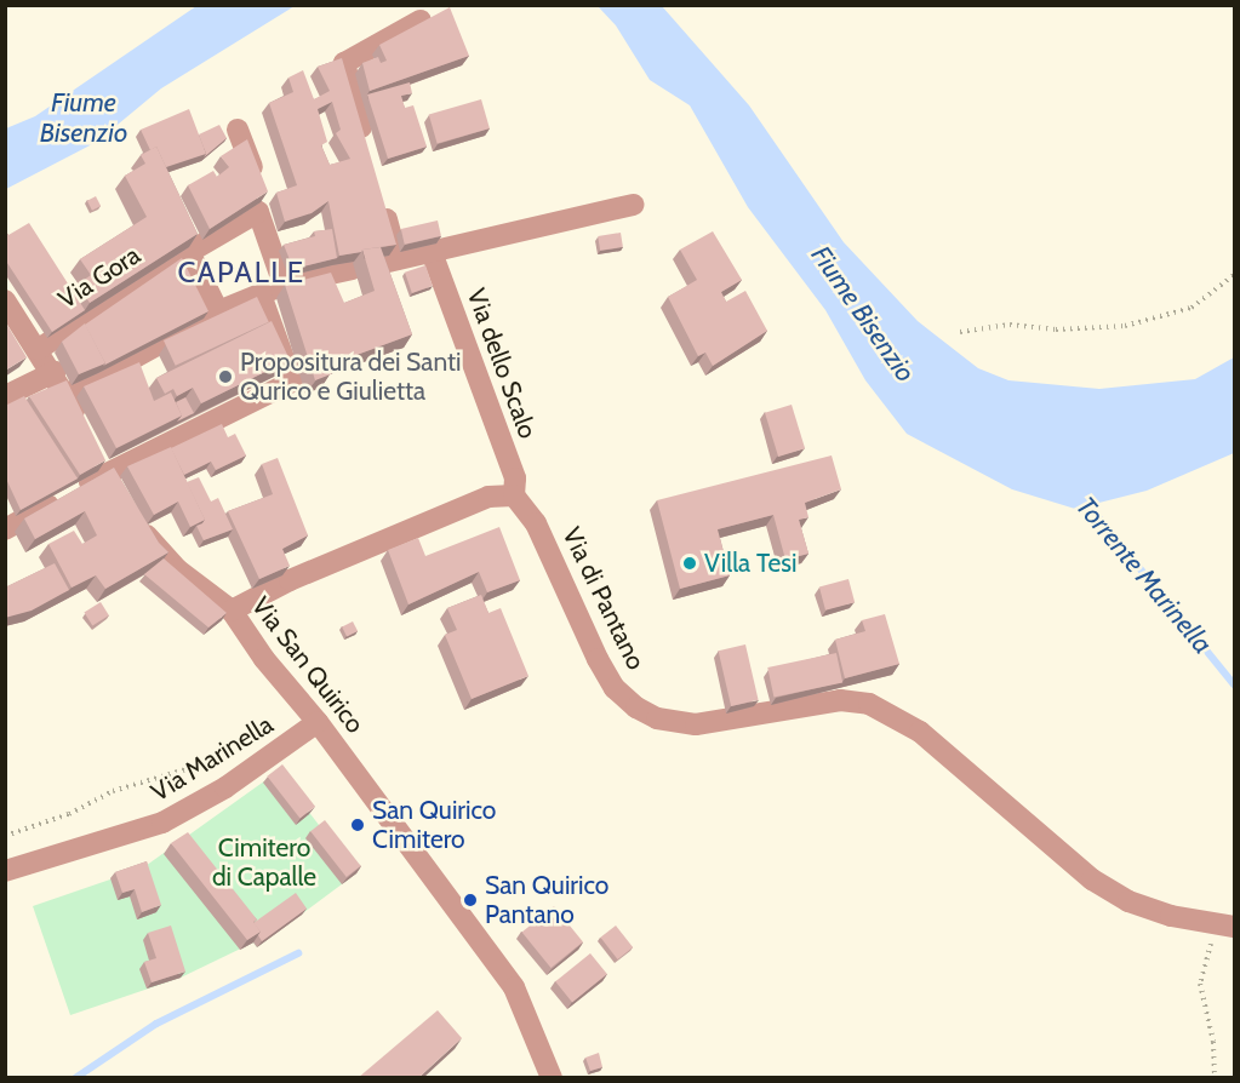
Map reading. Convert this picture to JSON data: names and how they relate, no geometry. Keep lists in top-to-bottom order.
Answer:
{
  "streets": {
    "street": [
      "Via Gora",
      "Via dello Scalo",
      "Via di Pantano",
      "Via San Quirico",
      "Via Marinella"
    ]
  },
  "crossings": [
    ["Via dello Scalo", "Via di Pantano"],
    ["Via San Quirico", "Via Marinella"]
  ],
  "districts": ["CAPALLE"],
  "water": ["Fiume Bisenzio", "Torrente Marinella"],
  "parks": ["Cimitero di Capalle"],
  "places": [
    "Propositura dei Santi Qurico e Giulietta",
    "Villa Tesi",
    "San Quirico Cimitero",
    "San Quirico Pantano"
  ]
}
